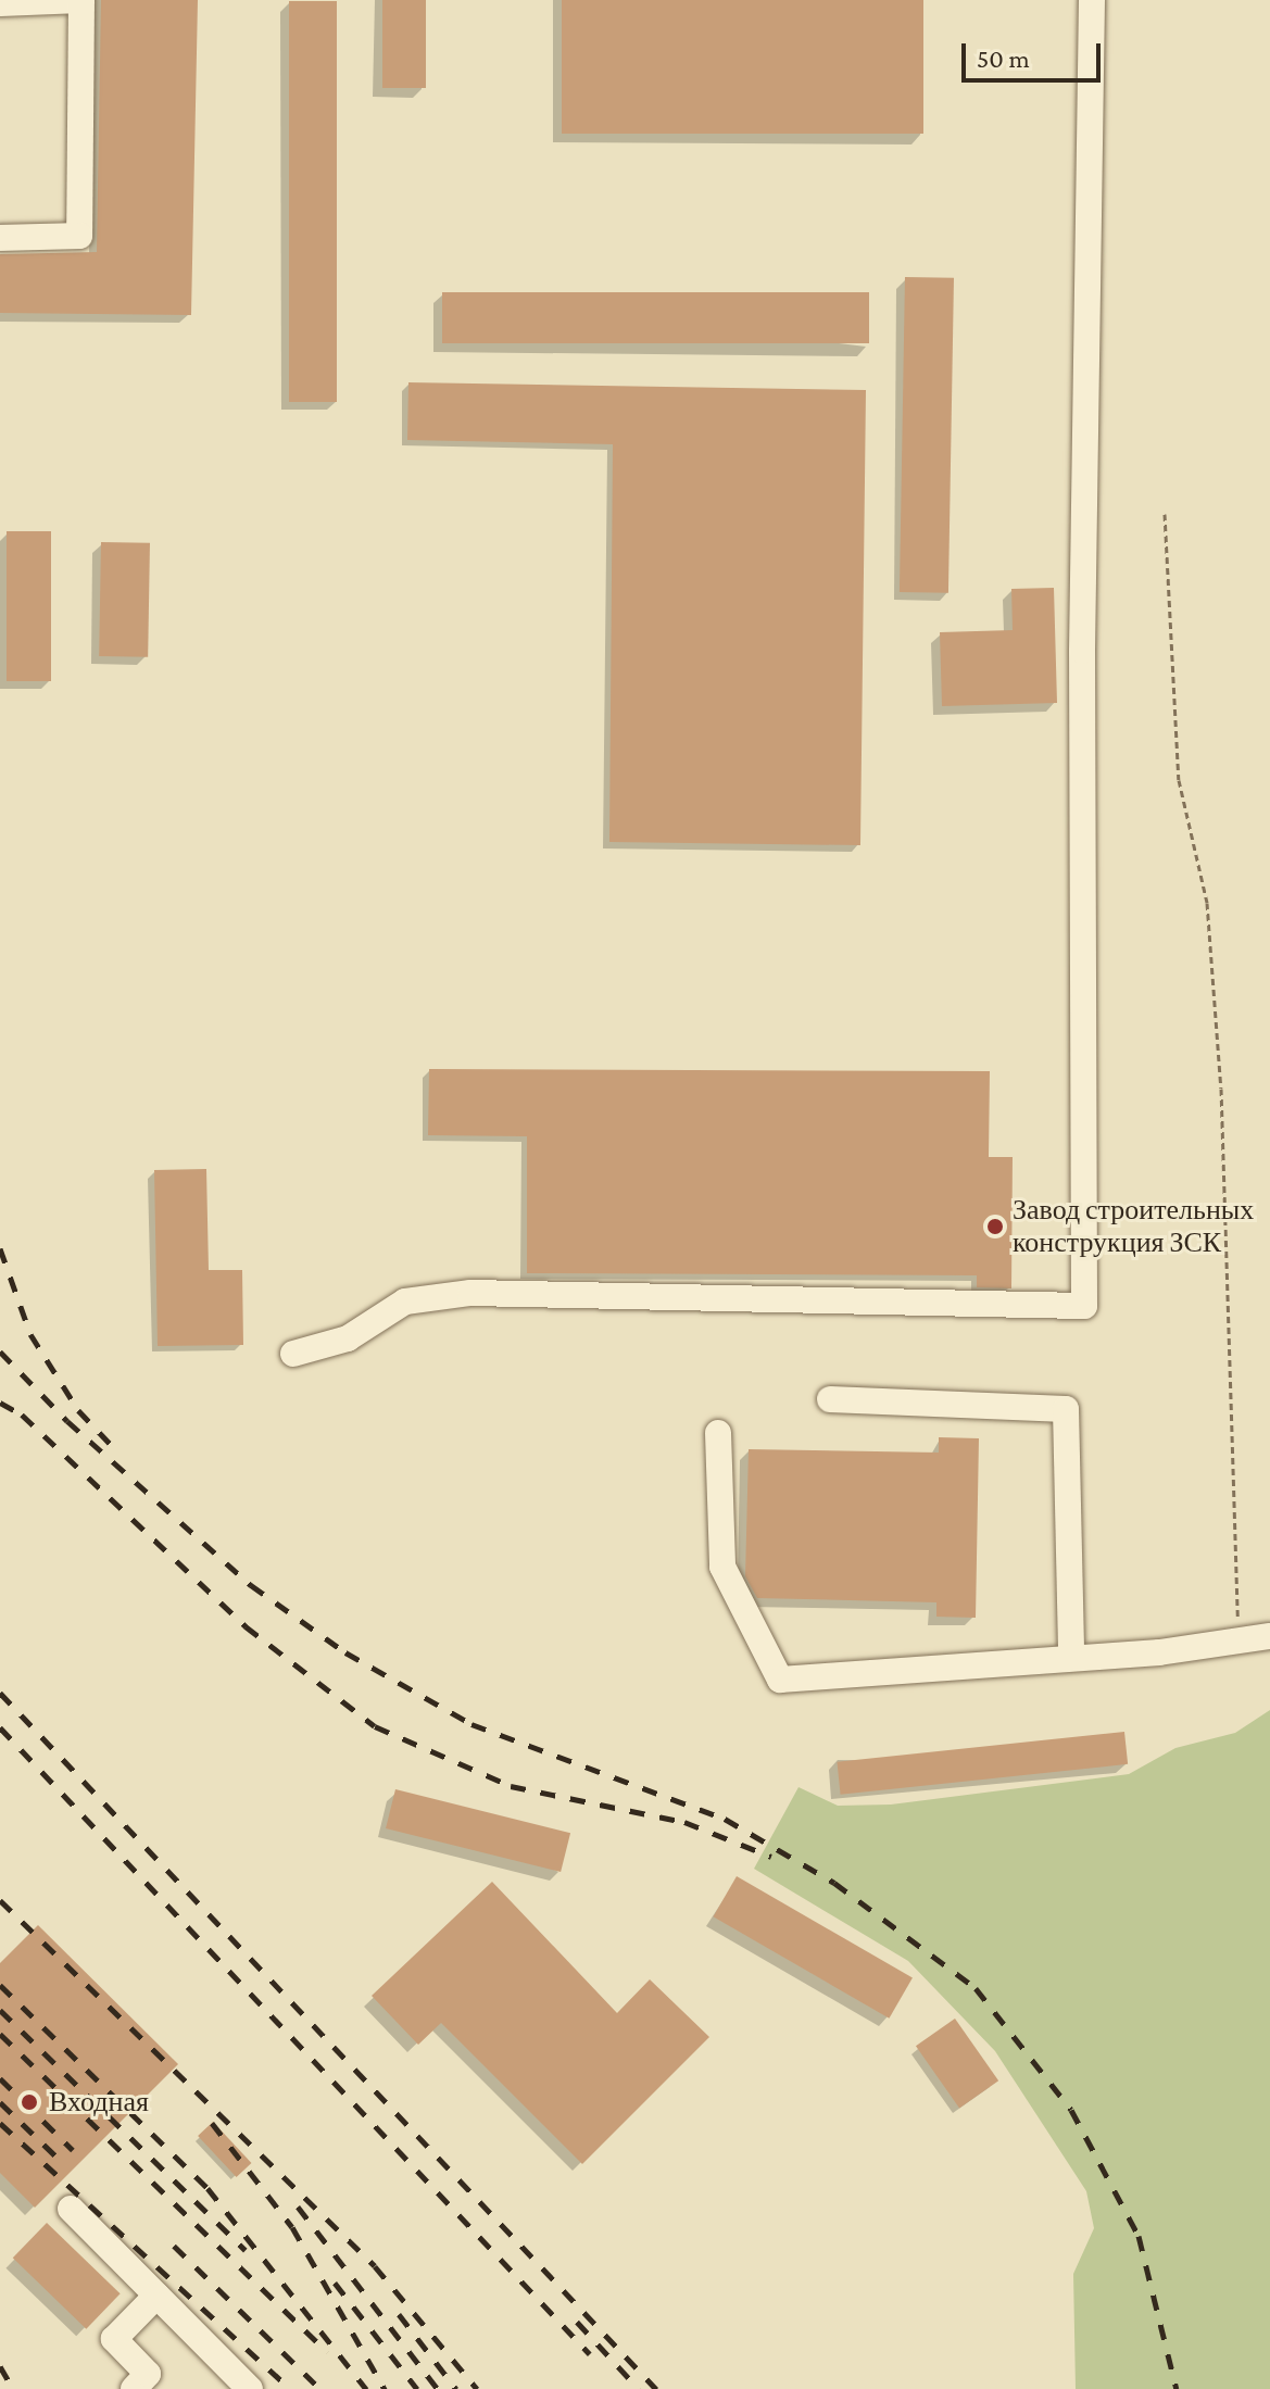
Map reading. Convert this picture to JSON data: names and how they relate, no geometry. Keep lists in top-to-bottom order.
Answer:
{
  "places": ["Завод строительных конструкция ЗСК", "Входная"],
  "scale_bar": "50 m"
}
